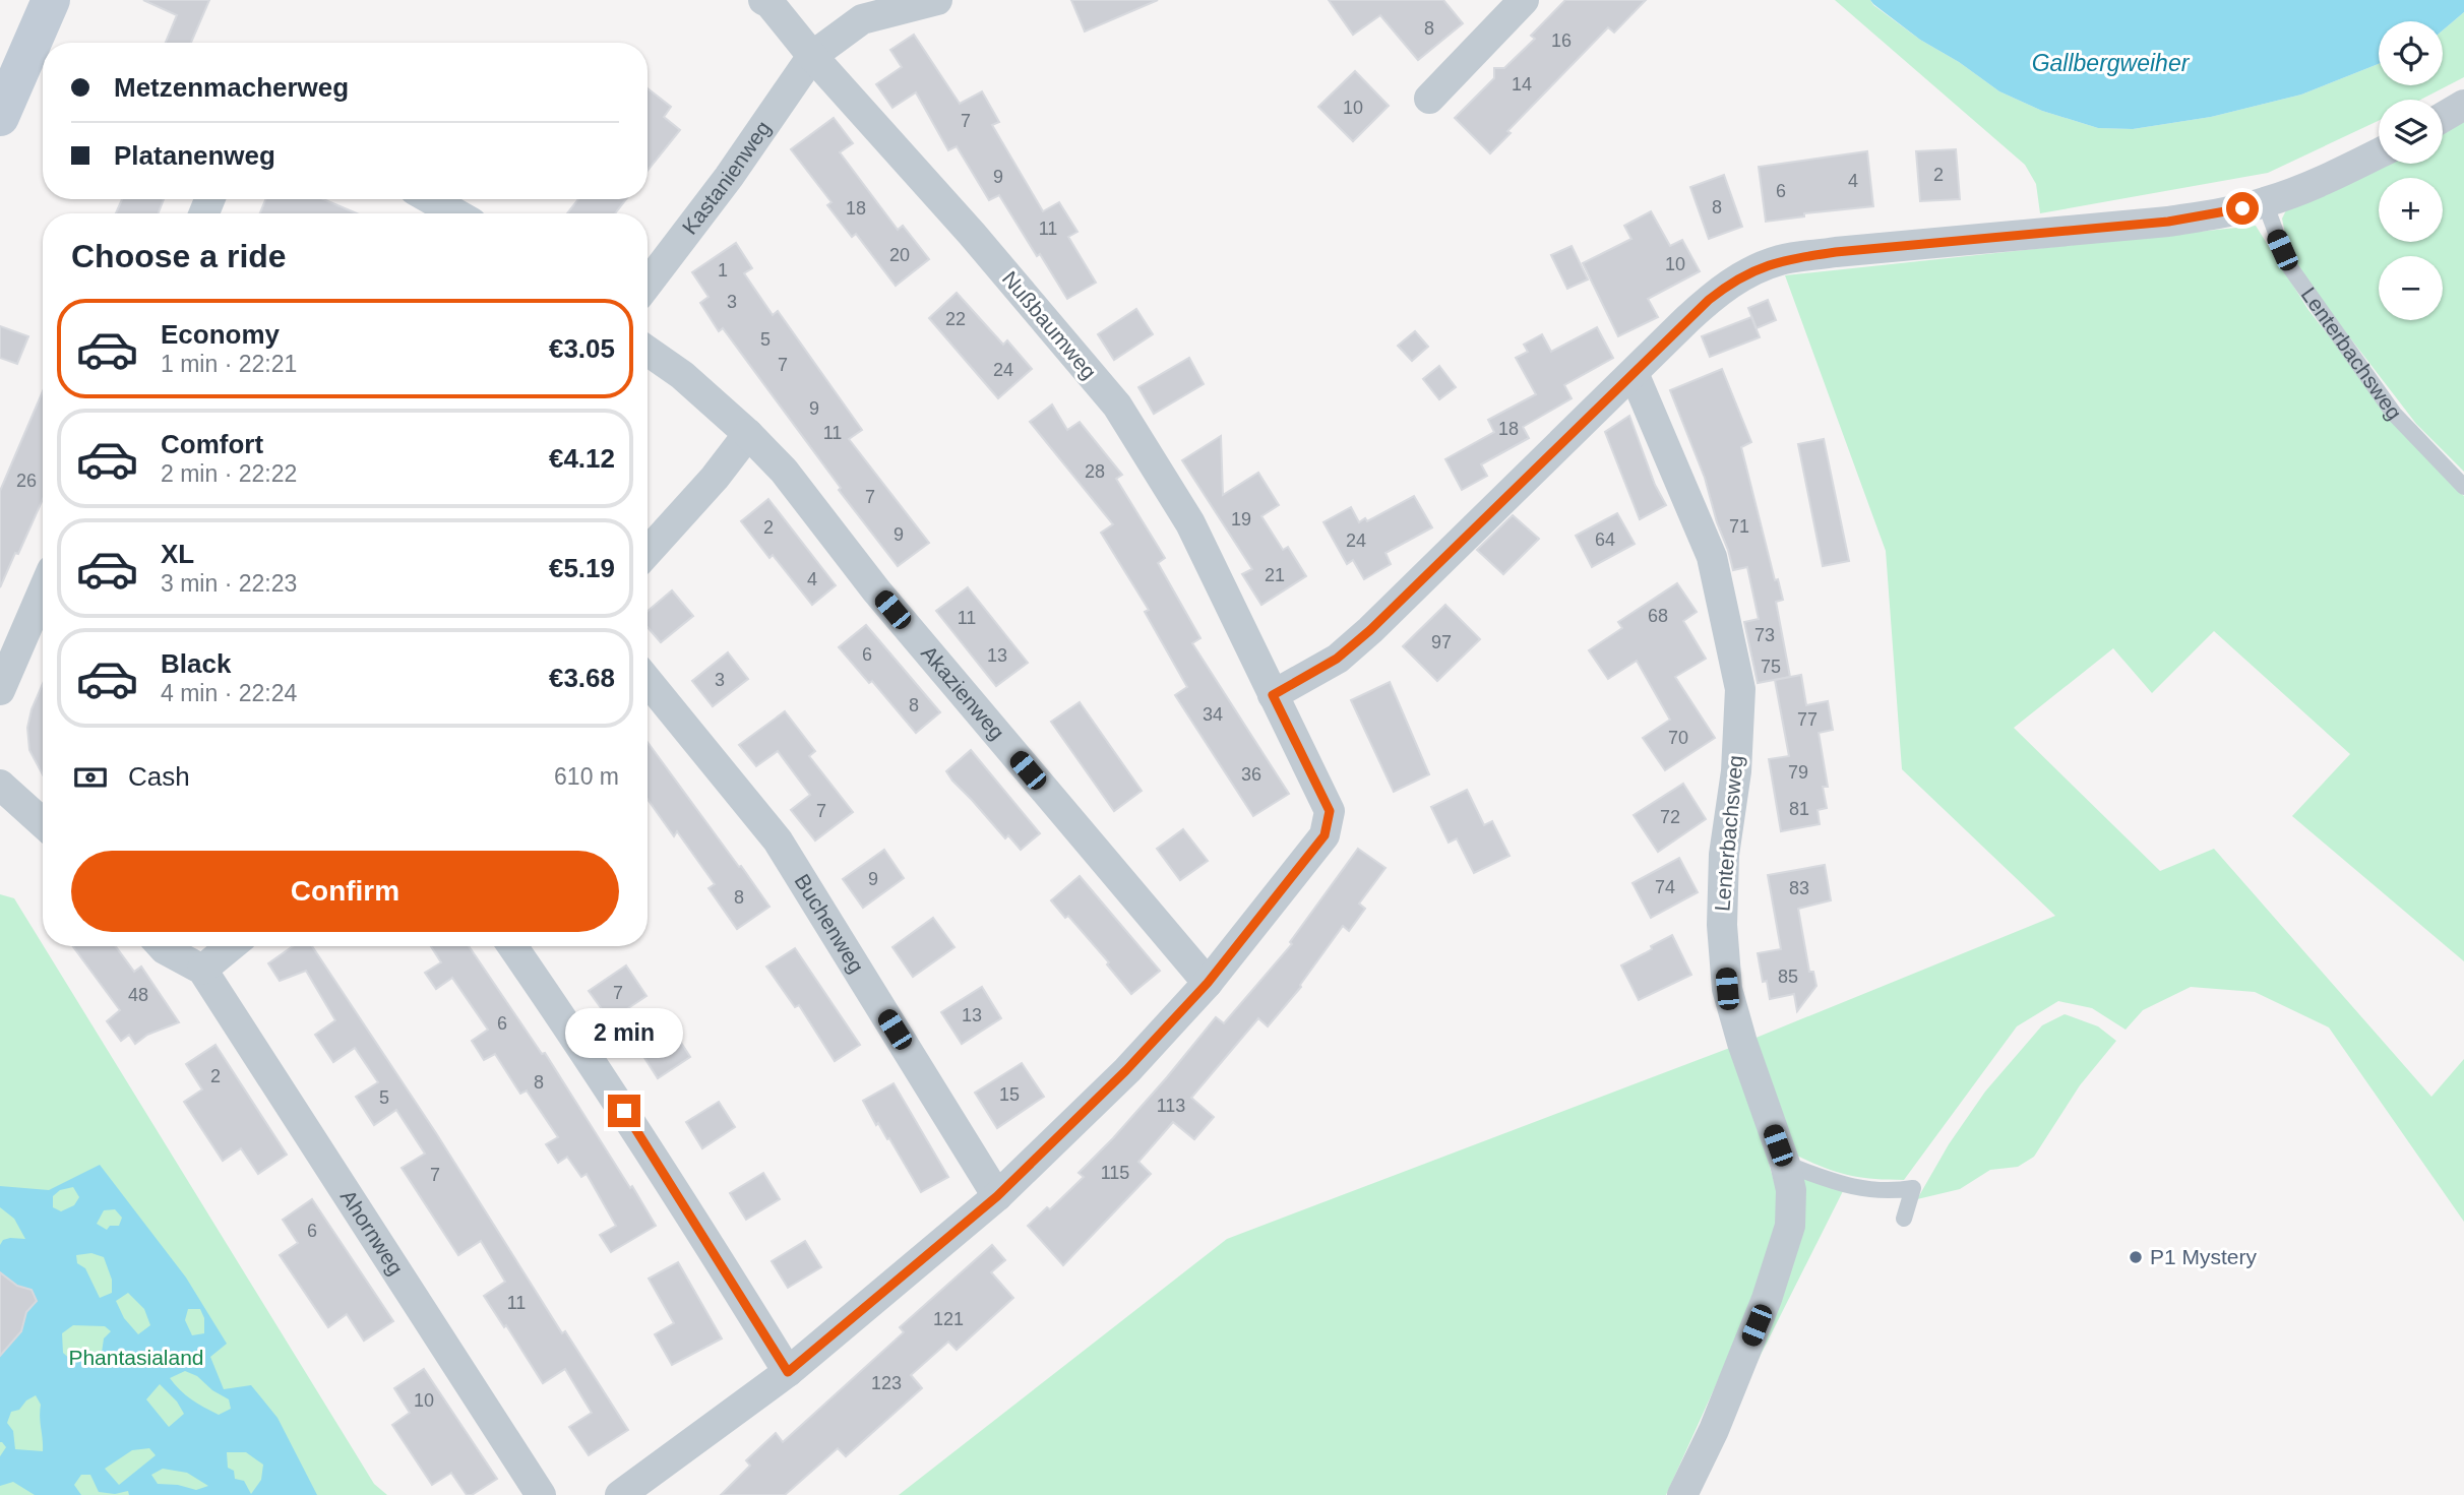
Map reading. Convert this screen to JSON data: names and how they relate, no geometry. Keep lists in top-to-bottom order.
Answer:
{
  "streets": {
    "street": [
      "Kastanienweg",
      "Nußbaumweg",
      "Lenterbachsweg",
      "Akazienweg",
      "Buchenweg",
      "Ahornweg"
    ]
  },
  "crossings": [
    ["Kastanienweg", "Nußbaumweg"],
    ["Nußbaumweg", "Akazienweg"],
    ["Nußbaumweg", "Buchenweg"]
  ],
  "water": ["Gallbergweiher"],
  "parks": ["Phantasialand"],
  "places": ["P1 Mystery"],
  "house_numbers": [
    "8",
    "16",
    "14",
    "10",
    "7",
    "2",
    "9",
    "4",
    "6",
    "8",
    "18",
    "11",
    "20",
    "10",
    "1",
    "3",
    "22",
    "5",
    "7",
    "24",
    "9",
    "18",
    "11",
    "28",
    "26",
    "7",
    "19",
    "71",
    "2",
    "9",
    "64",
    "24",
    "21",
    "4",
    "68",
    "11",
    "73",
    "97",
    "6",
    "13",
    "75",
    "3",
    "8",
    "34",
    "77",
    "70",
    "79",
    "36",
    "81",
    "7",
    "72",
    "9",
    "74",
    "83",
    "8",
    "85",
    "7",
    "48",
    "13",
    "6",
    "2",
    "8",
    "15",
    "5",
    "113",
    "115",
    "7",
    "6",
    "11",
    "121",
    "123",
    "10"
  ],
  "page": {
    "map_buttons": ["+", "−"],
    "banner": ["Metzenmacherweg", "Platanenweg"],
    "heading": "Choose a ride",
    "list": [
      {
        "name": "Economy",
        "note": "1 min · 22:21",
        "value": "€3.05"
      },
      {
        "name": "Comfort",
        "note": "2 min · 22:22",
        "value": "€4.12"
      },
      {
        "name": "XL",
        "note": "3 min · 22:23",
        "value": "€5.19"
      },
      {
        "name": "Black",
        "note": "4 min · 22:24",
        "value": "€3.68"
      }
    ],
    "pay": ["Cash", "610 m"],
    "buttons": "Confirm",
    "bubble": "2 min"
  }
}
